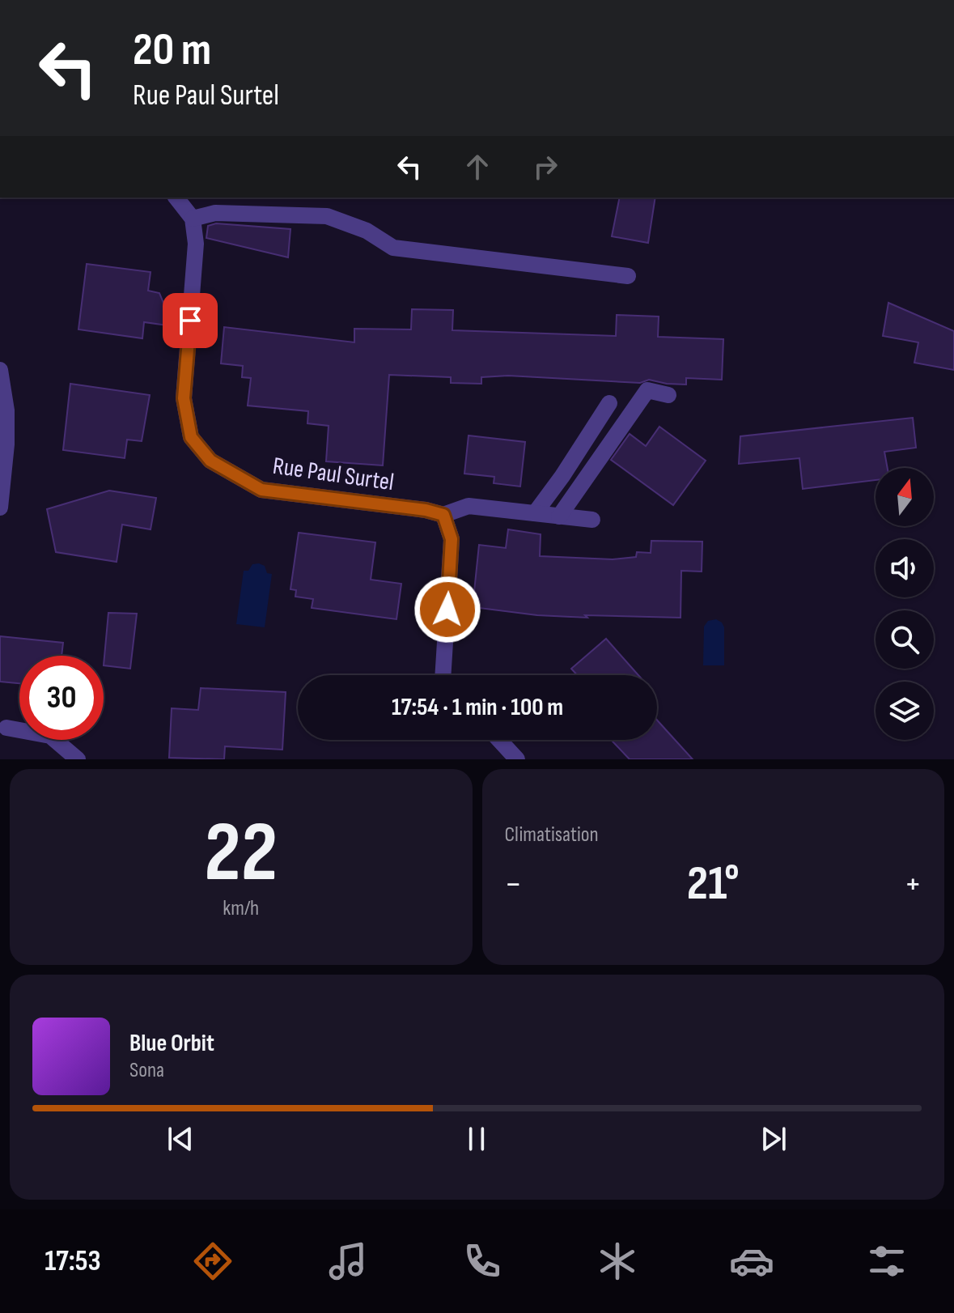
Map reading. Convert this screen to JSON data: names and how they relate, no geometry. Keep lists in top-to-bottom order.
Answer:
{
  "streets": {
    "street": ["Rue Paul Surtel"]
  },
  "north": "top",
  "page": {
    "turn": ["20 m", "Rue Paul Surtel"],
    "limit": "30",
    "trip": "17:54 · 1 min · 100 m",
    "tile": [
      ["22", "km/h"],
      "Climatisation"
    ],
    "heat": ["−", "21°", "+"],
    "song": ["Blue Orbit", "Sona"],
    "tabs": "17:53"
  }
}
